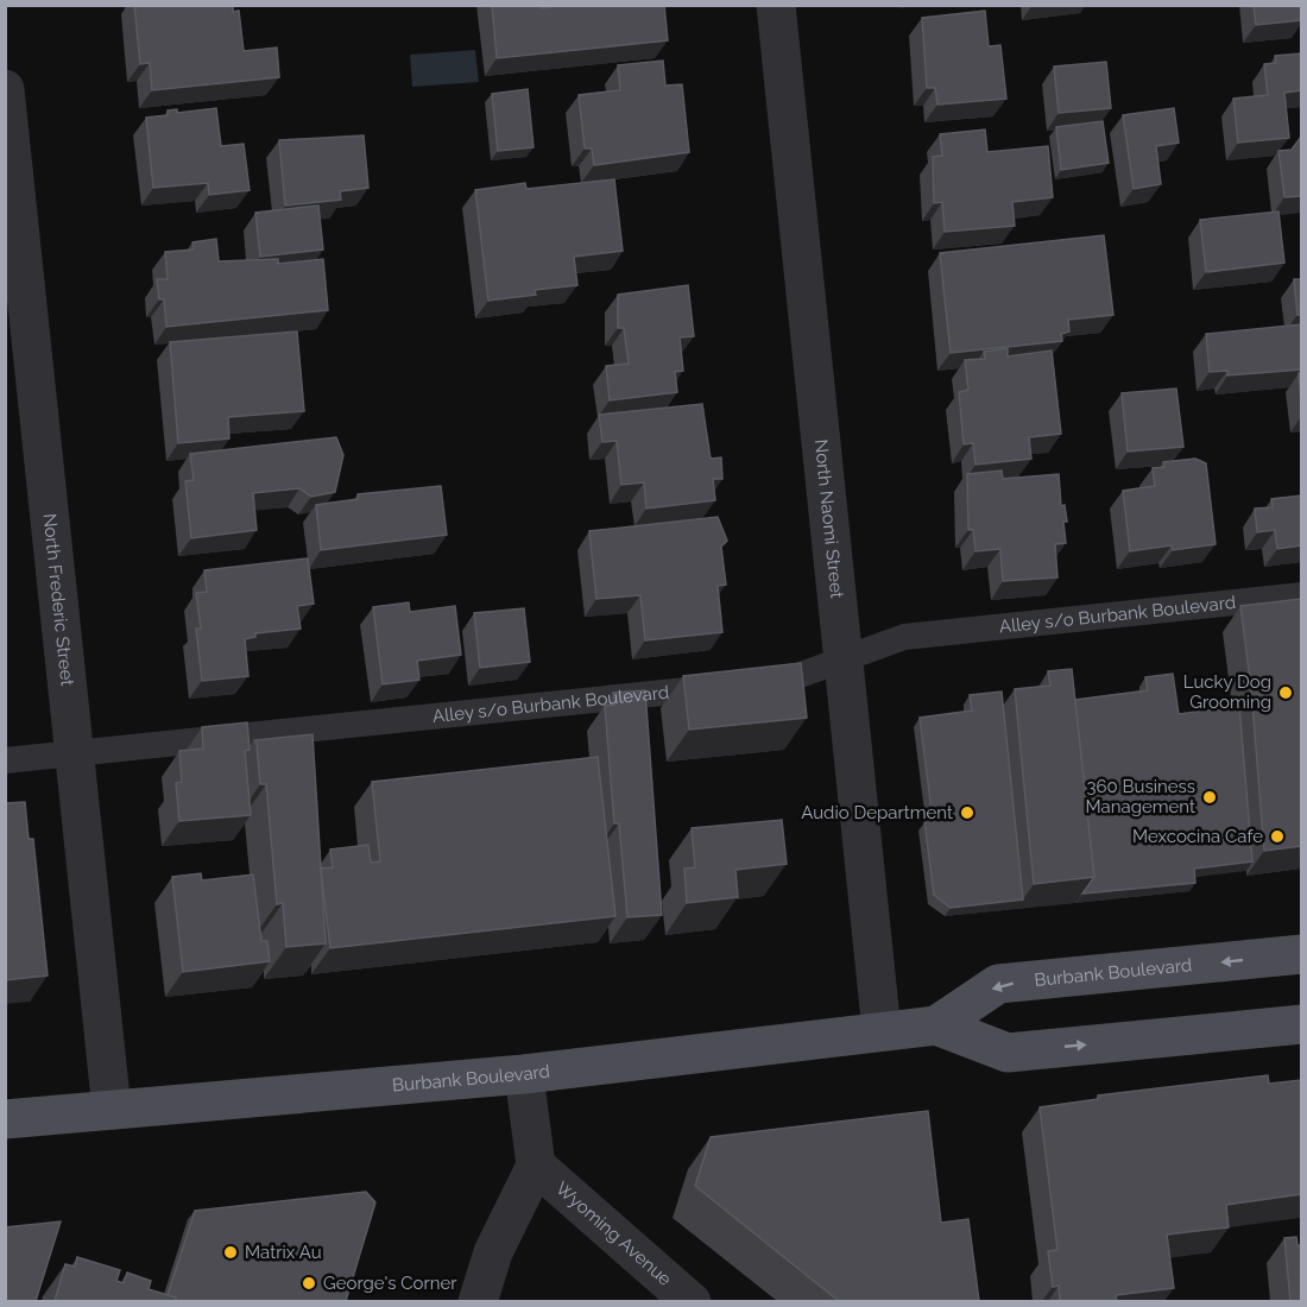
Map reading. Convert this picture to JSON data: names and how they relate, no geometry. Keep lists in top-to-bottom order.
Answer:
{
  "streets": {
    "main road": ["Burbank Boulevard"],
    "street": ["North Naomi Street", "North Frederic Street", "Wyoming Avenue"],
    "lane": ["Alley s/o Burbank Boulevard"]
  },
  "crossings": [
    ["North Naomi Street", "Alley s/o Burbank Boulevard"],
    ["North Naomi Street", "Burbank Boulevard"],
    ["North Frederic Street", "Alley s/o Burbank Boulevard"],
    ["North Frederic Street", "Burbank Boulevard"]
  ],
  "places": [
    "Lucky Dog Grooming",
    "360 Business Management",
    "Audio Department",
    "Mexcocina Cafe",
    "Matrix Au",
    "George's Corner"
  ]
}
